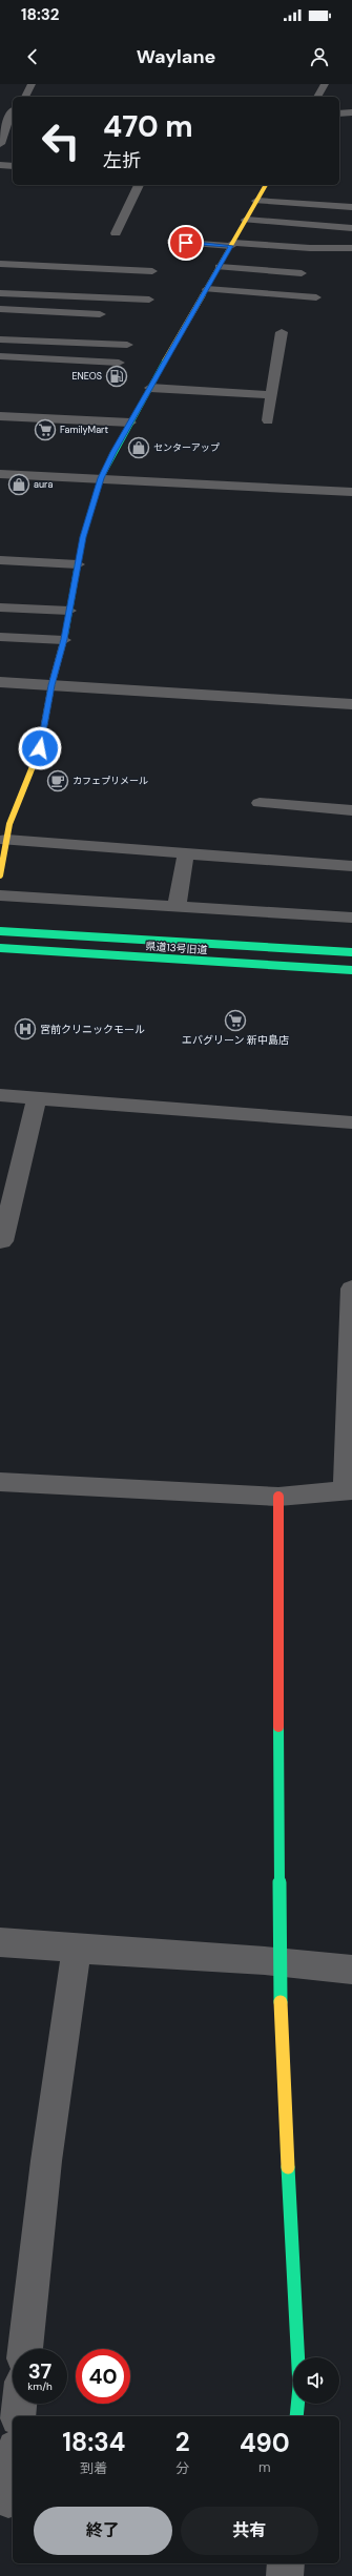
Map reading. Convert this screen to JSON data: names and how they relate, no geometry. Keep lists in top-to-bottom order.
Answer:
{
  "streets": {
    "street": ["県道13号旧道"]
  },
  "places": {
    "fuel station": ["ENEOS"],
    "supermarket": ["FamilyMart", "エバグリーン 新中島店"],
    "shop": ["センターアップ", "aura"],
    "cafe": ["カフェプリメール"],
    "hospital": ["宮前クリニックモール"]
  },
  "page": {
    "status": "18:32",
    "header": "Waylane",
    "turn": ["470 m", "左折"],
    "speed": "37 km/h",
    "limit": "40",
    "eta": [
      "18:34",
      "到着",
      "2",
      "分",
      "490",
      "m"
    ],
    "buttons": ["終了", "共有"]
  }
}
